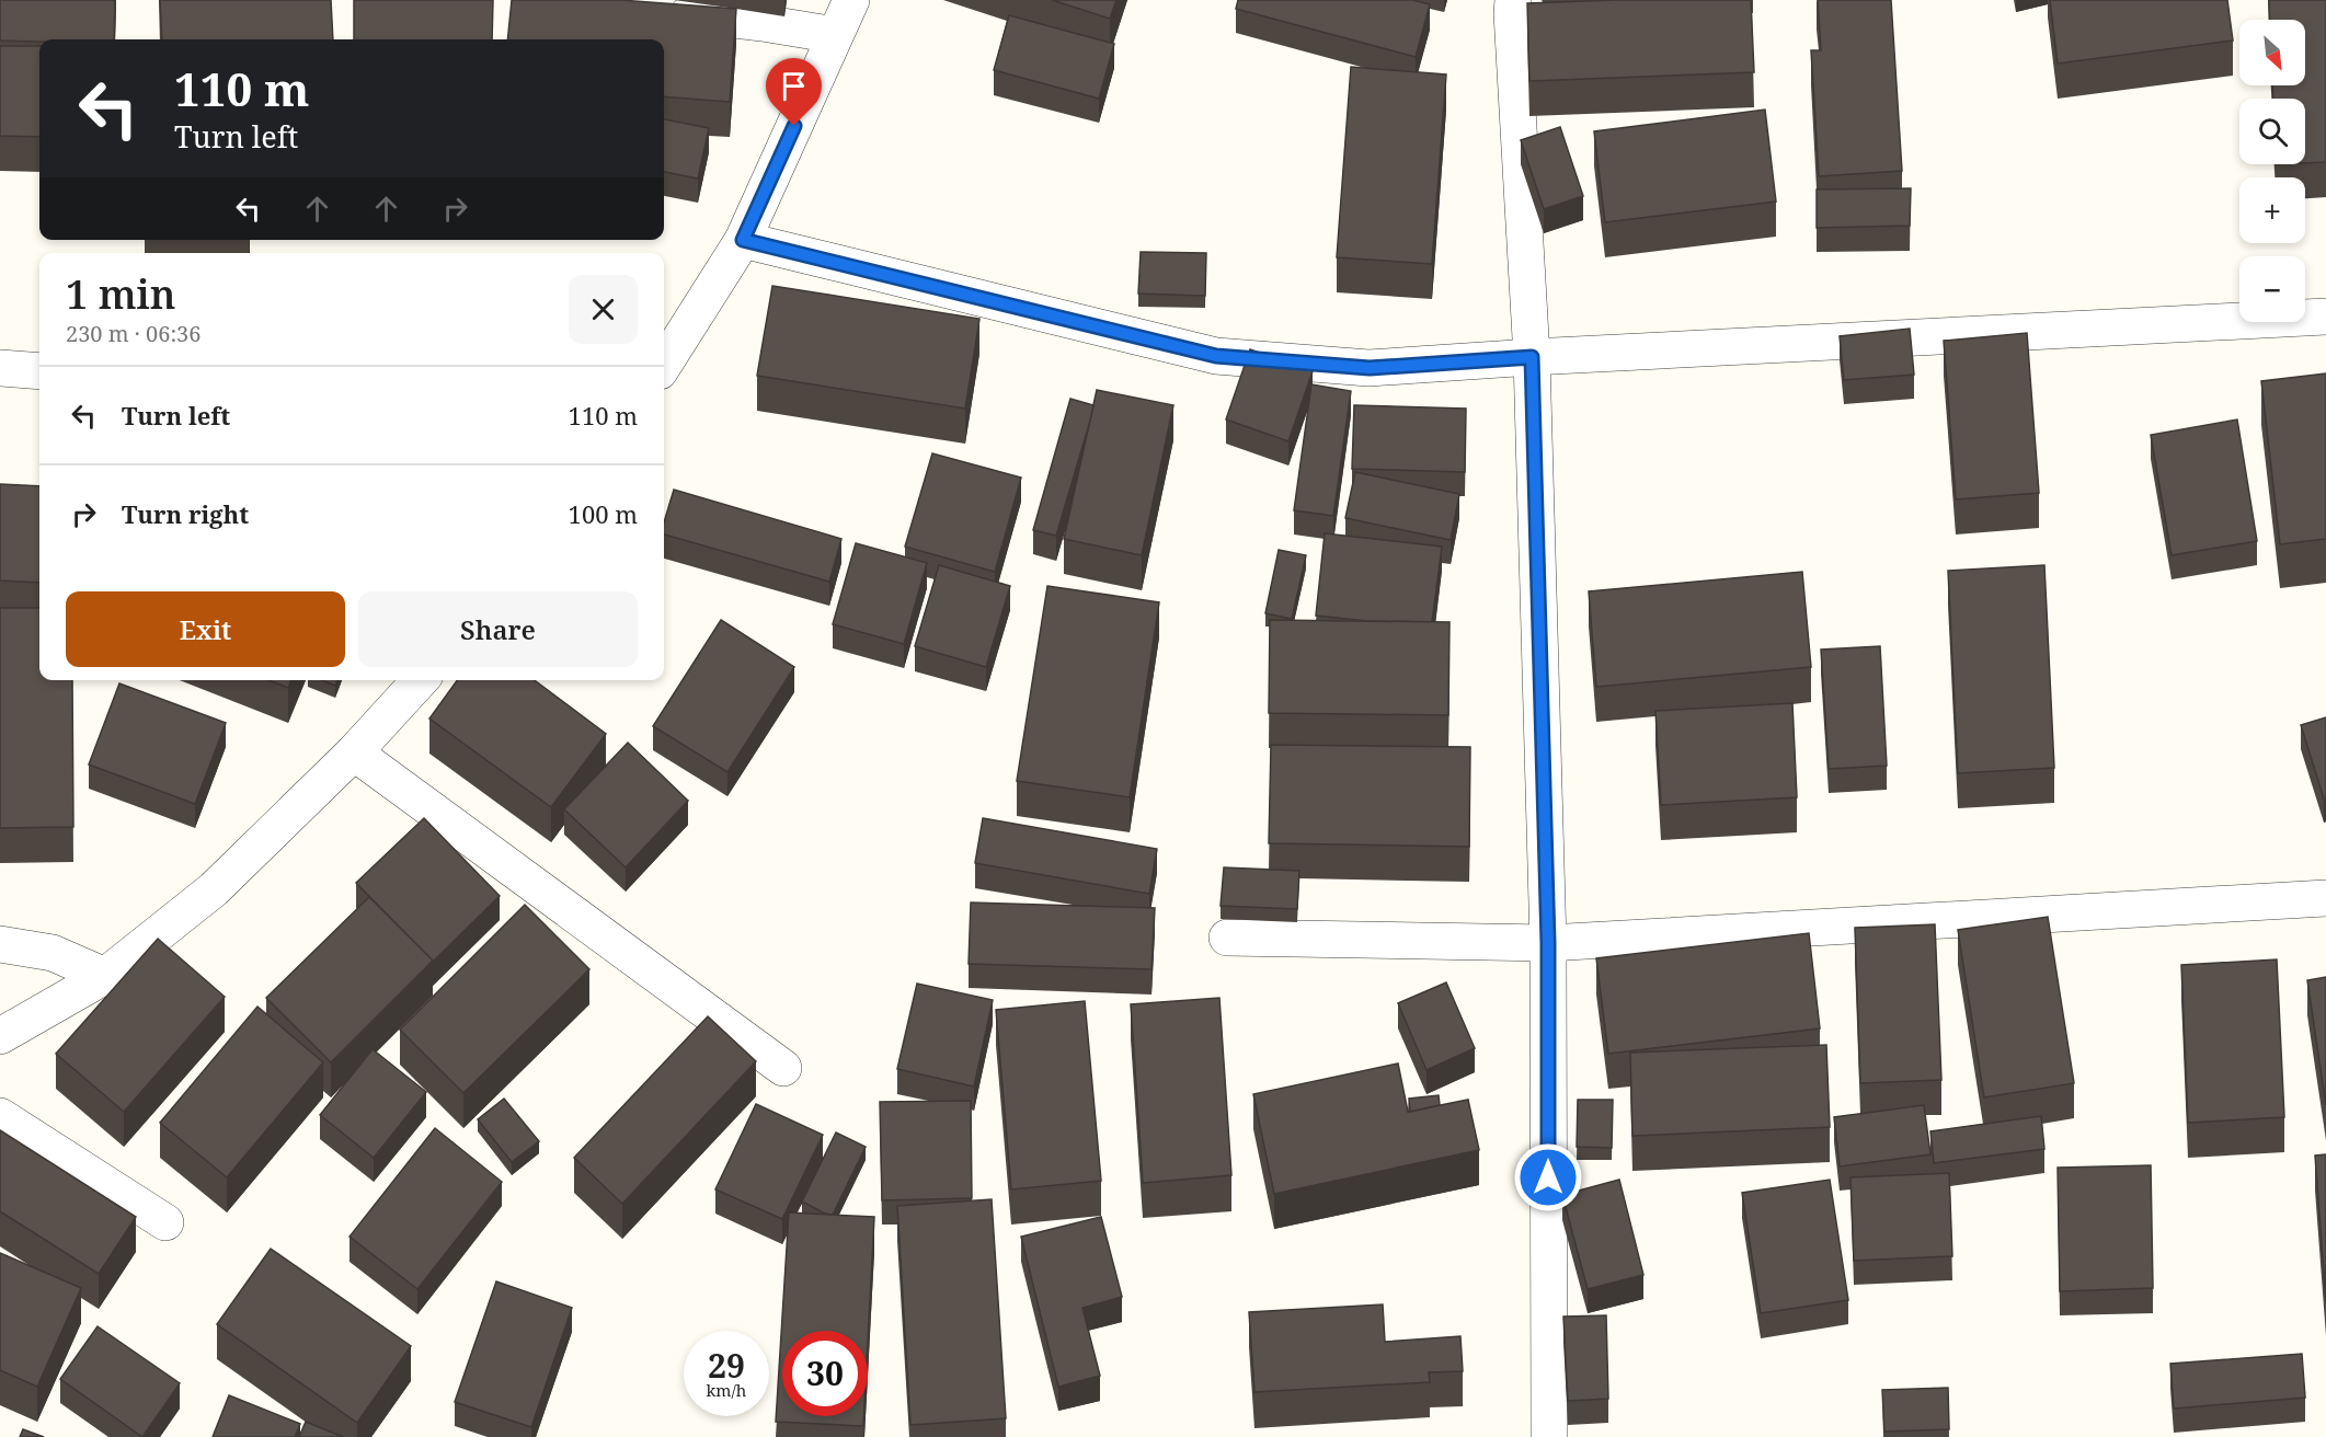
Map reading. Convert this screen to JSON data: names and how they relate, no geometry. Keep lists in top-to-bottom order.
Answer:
{
  "north": "bottom right",
  "page": {
    "map_buttons": ["+", "−"],
    "turn": ["110 m", "Turn left"],
    "heading": ["1 min", "230 m · 06:36"],
    "list": [
      {
        "name": "Turn left",
        "value": "110 m"
      },
      {
        "name": "Turn right",
        "value": "100 m"
      }
    ],
    "buttons": ["Exit", "Share"],
    "speed": "29 km/h",
    "limit": "30"
  }
}
